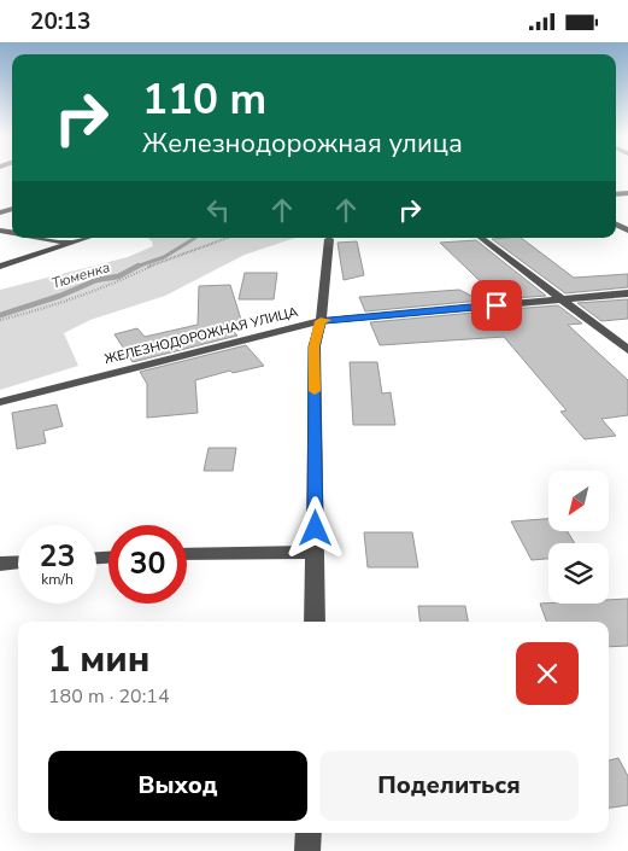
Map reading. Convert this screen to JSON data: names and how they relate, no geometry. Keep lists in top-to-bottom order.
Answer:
{
  "streets": {
    "street": ["ЖЕЛЕЗНОДОРОЖНАЯ УЛИЦА"]
  },
  "water": ["Тюменка"],
  "north": "bottom left",
  "page": {
    "status": "20:13",
    "turn": ["110 m", "Железнодорожная улица"],
    "speed": "23 km/h",
    "limit": "30",
    "heading": ["1 мин", "180 m · 20:14"],
    "buttons": ["Выход", "Поделиться"]
  }
}
